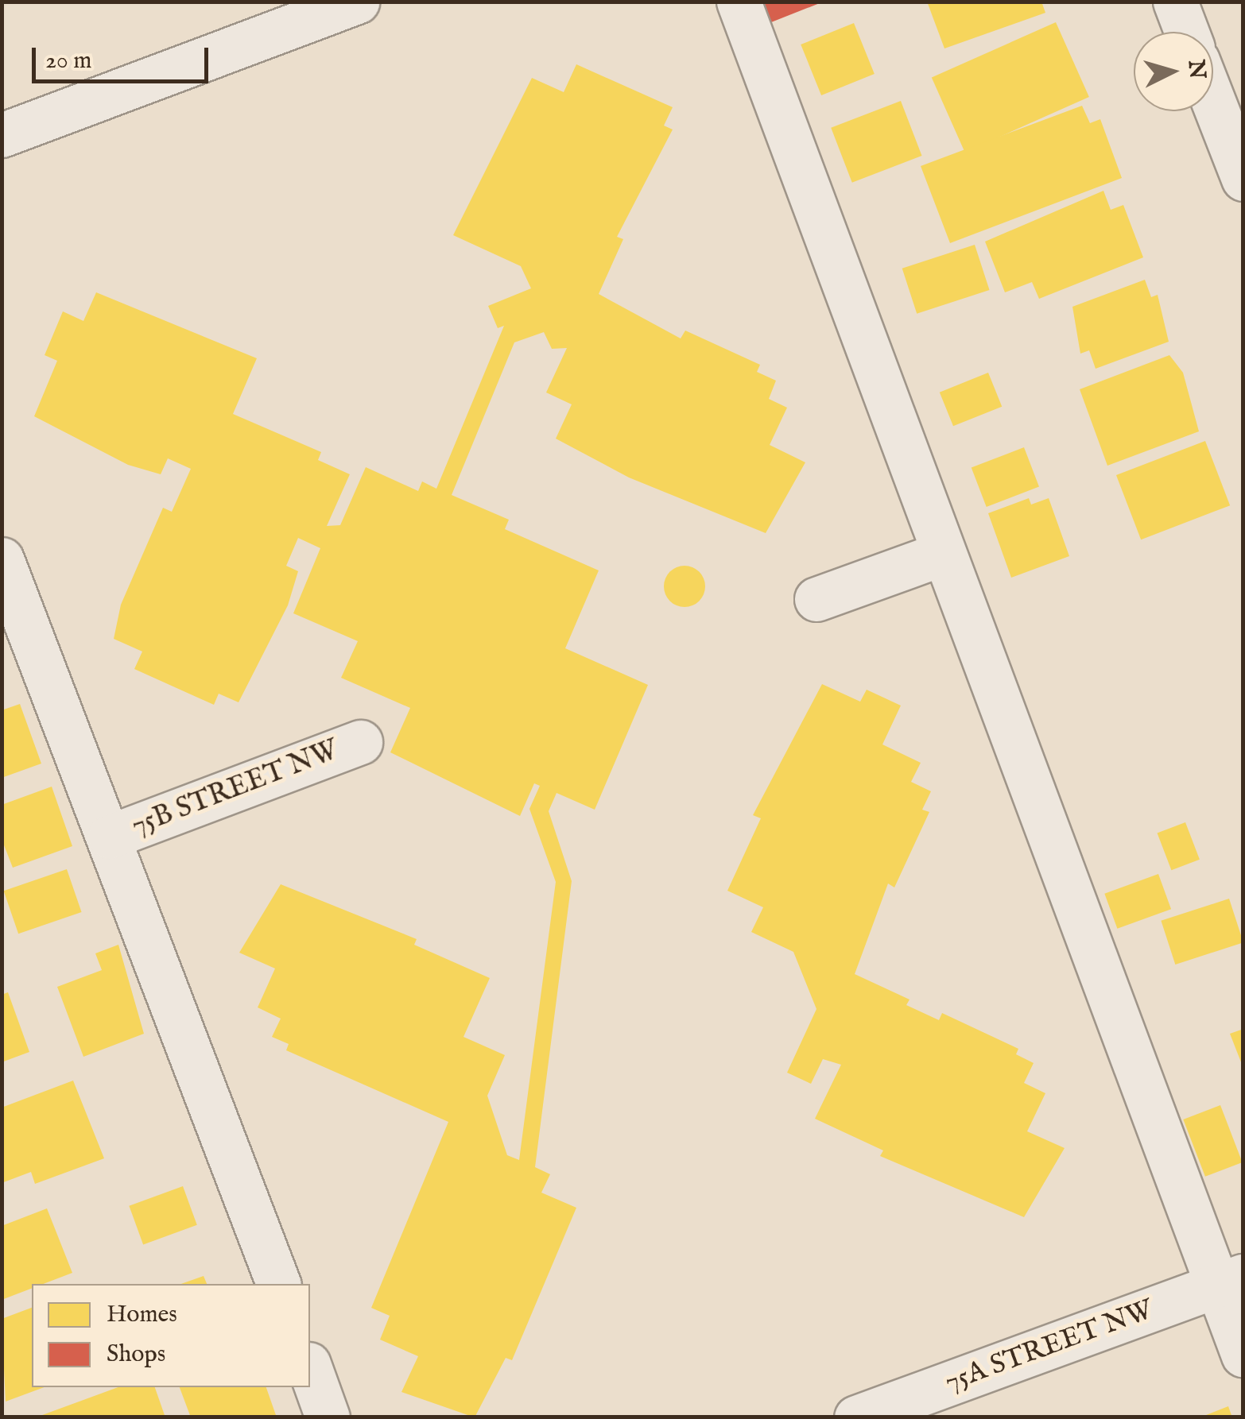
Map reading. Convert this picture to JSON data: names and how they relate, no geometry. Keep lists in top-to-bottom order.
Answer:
{
  "streets": {
    "street": ["75B STREET NW", "75A STREET NW"]
  },
  "legend": ["Homes", "Shops"],
  "scale_bar": "20 m",
  "north": "right"
}
